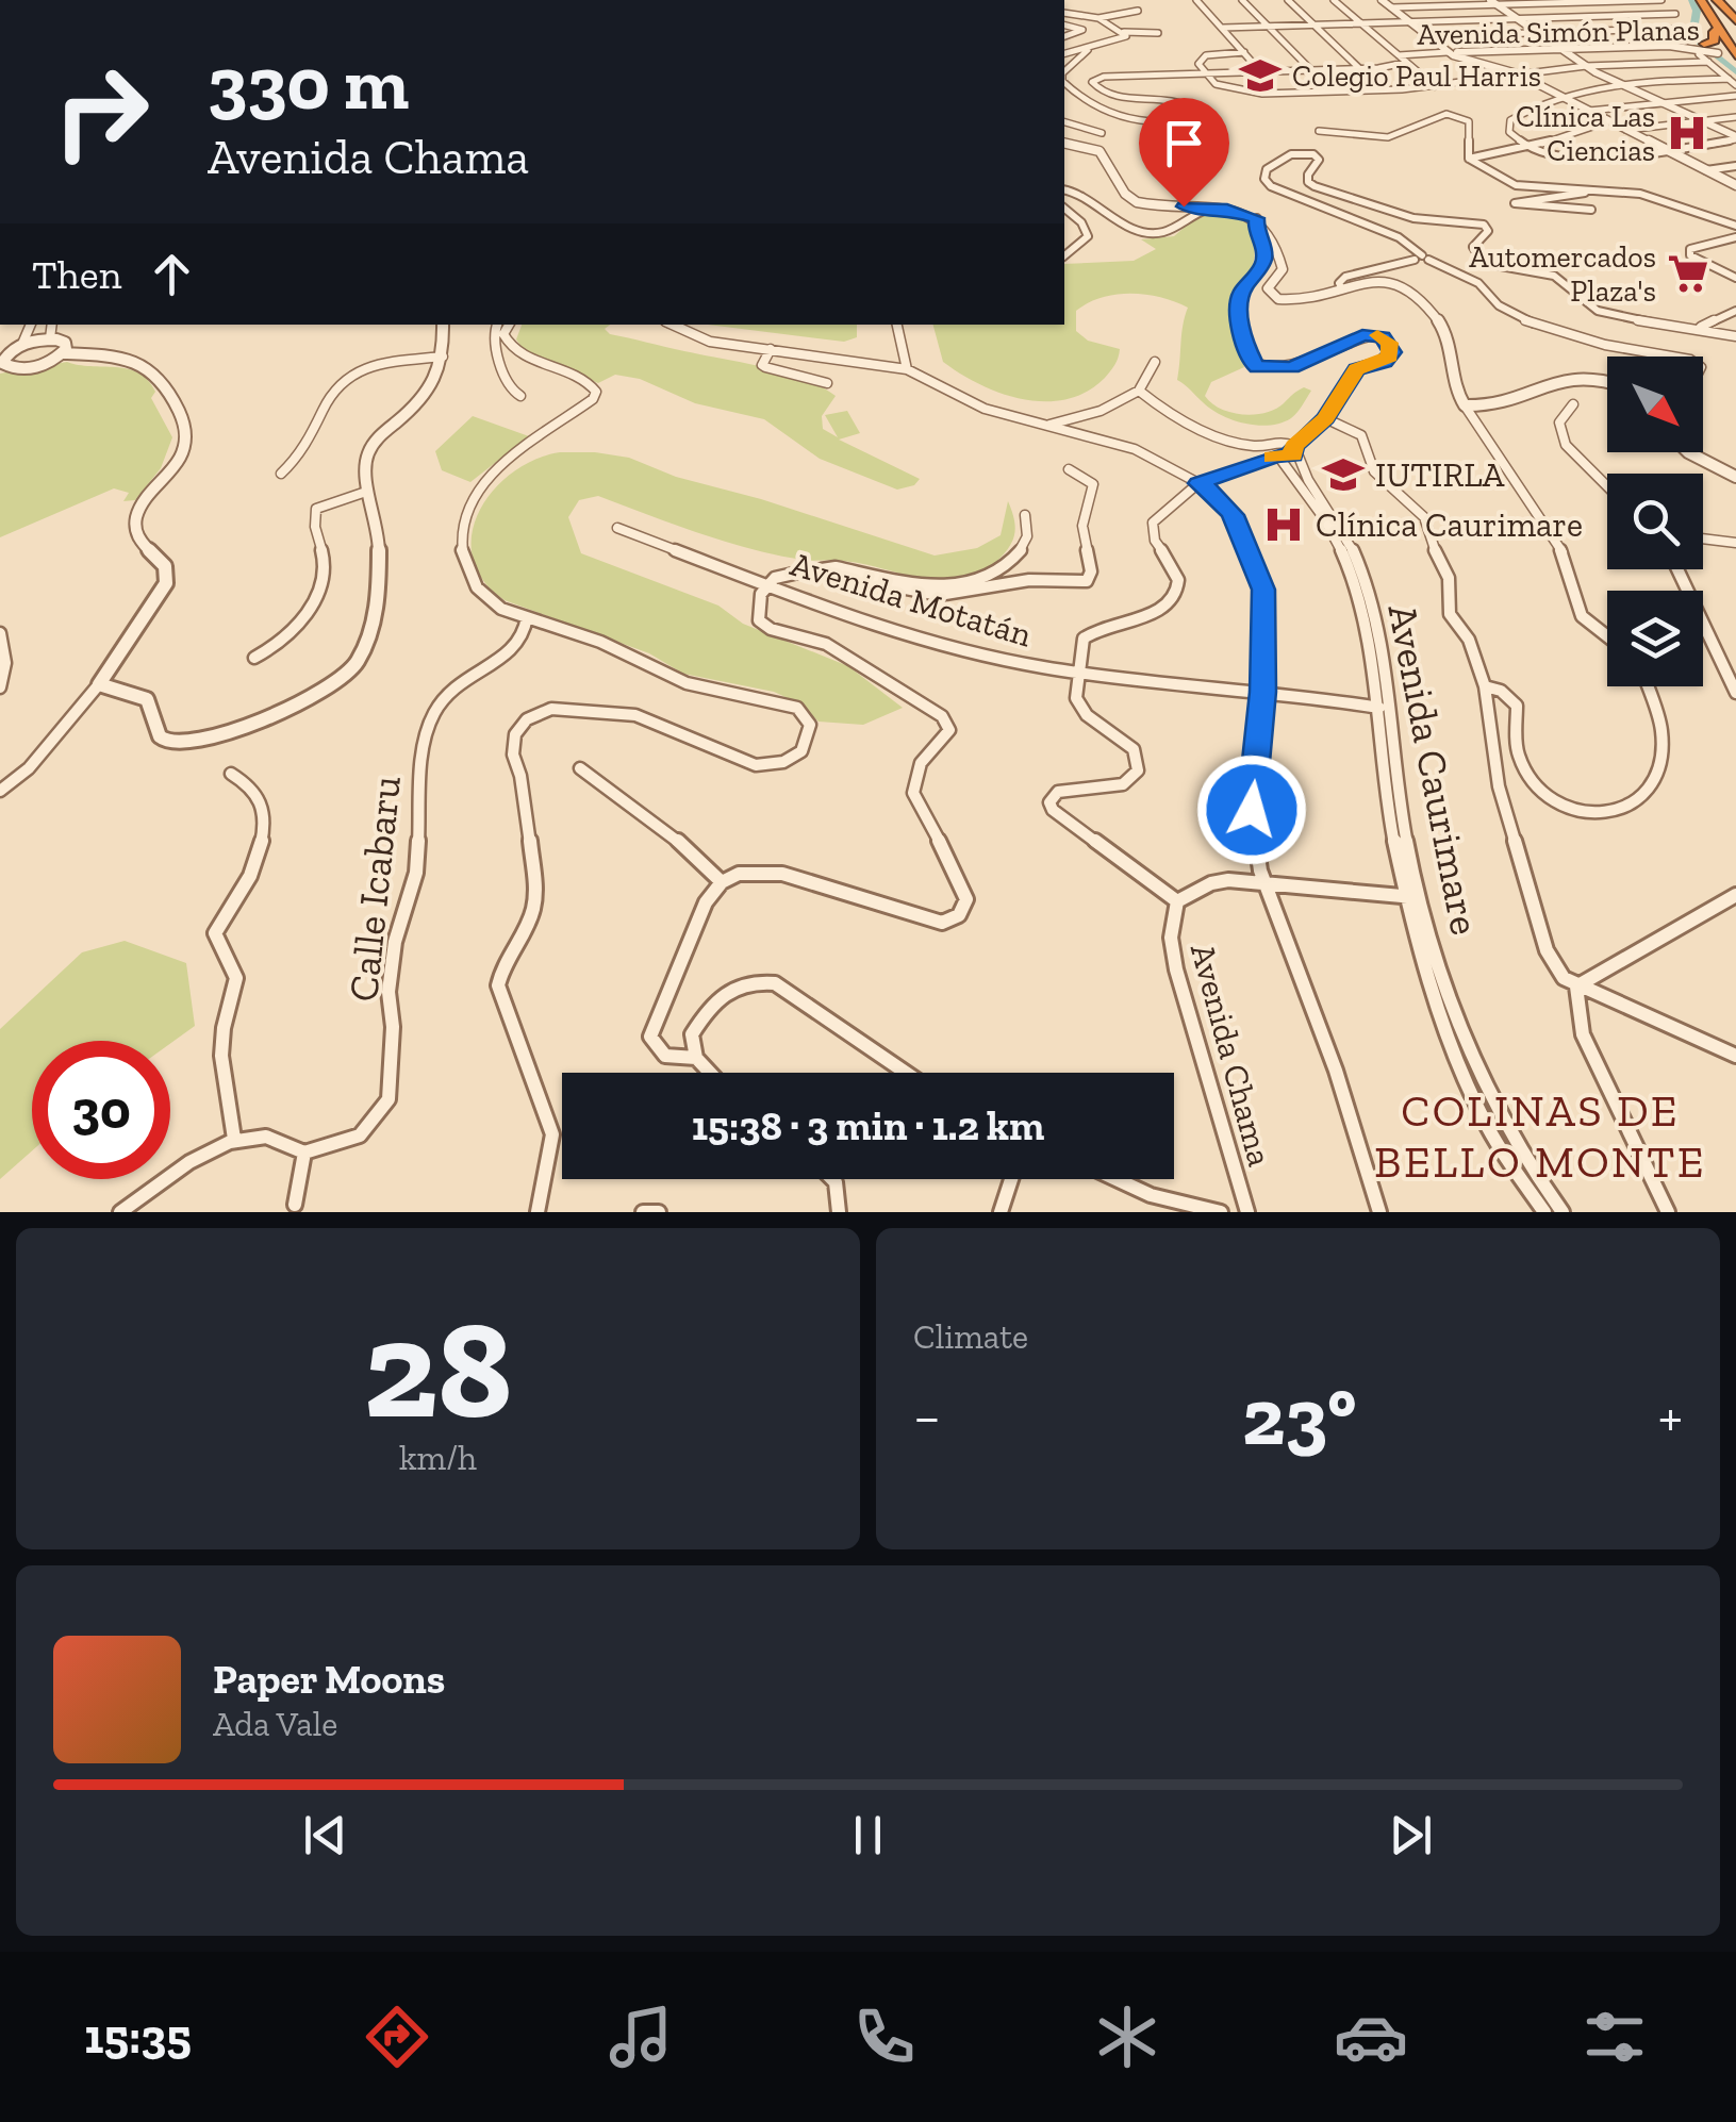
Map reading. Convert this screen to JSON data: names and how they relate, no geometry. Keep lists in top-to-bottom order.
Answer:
{
  "streets": {
    "street": [
      "Avenida Simón Planas",
      "Avenida Motatán",
      "Avenida Caurimare",
      "Calle Icabaru",
      "Avenida Chama"
    ]
  },
  "crossings": [
    ["Avenida Motatán", "Avenida Caurimare"],
    ["Avenida Motatán", "Avenida Chama"]
  ],
  "districts": ["COLINAS DE BELLO MONTE"],
  "places": {
    "school or university": ["Colegio Paul Harris", "IUTIRLA"],
    "hospital": ["Clínica Las Ciencias", "Clínica Caurimare"],
    "supermarket": ["Automercados Plaza's"]
  },
  "north": "bottom right",
  "page": {
    "turn": ["330 m", "Avenida Chama"],
    "then": "Then",
    "limit": "30",
    "trip": "15:38 · 3 min · 1.2 km",
    "tile": [
      ["28", "km/h"],
      "Climate"
    ],
    "heat": ["−", "23°", "+"],
    "song": ["Paper Moons", "Ada Vale"],
    "tabs": "15:35"
  }
}
